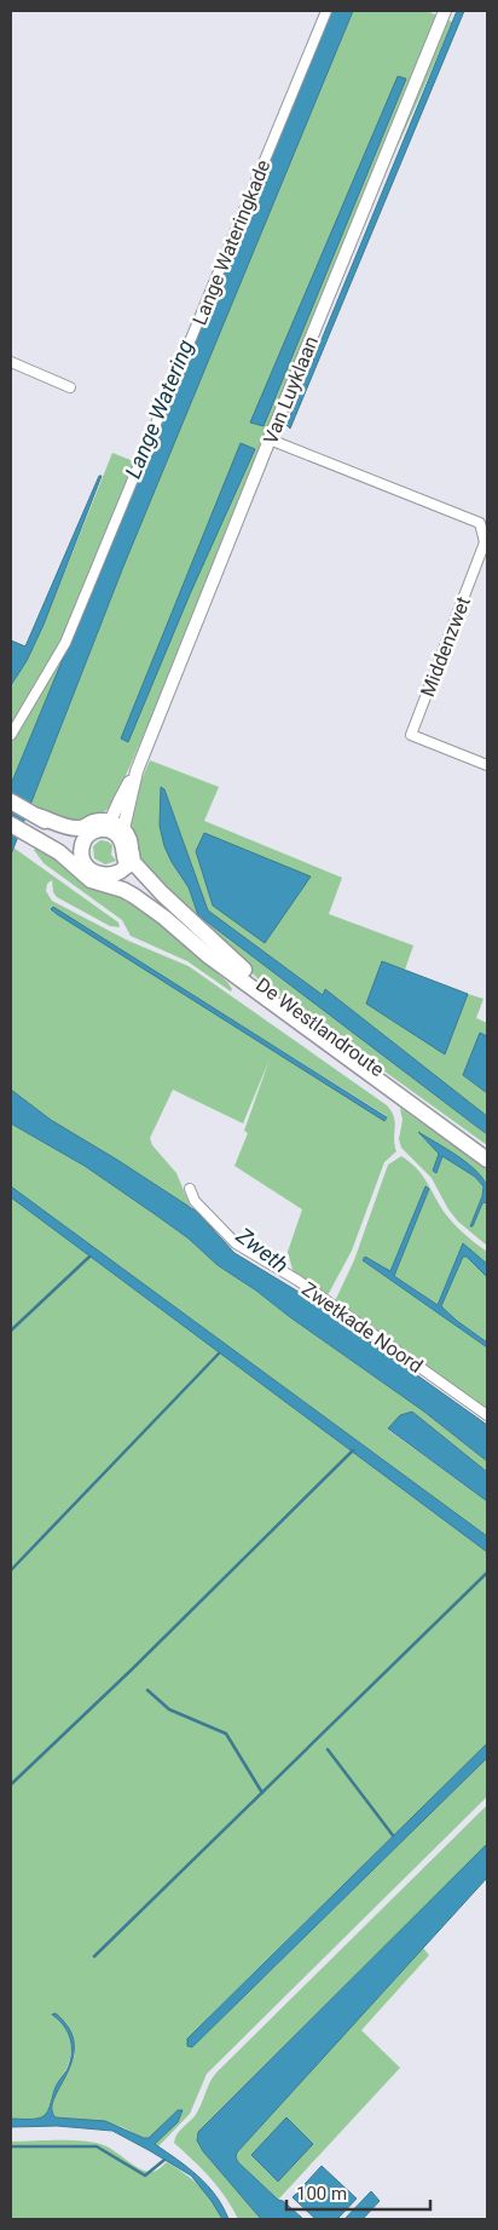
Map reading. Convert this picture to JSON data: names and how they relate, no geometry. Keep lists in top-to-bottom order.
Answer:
{
  "streets": {
    "main road": ["De Westlandroute"],
    "street": [
      "Lange Wateringkade",
      "Van Luyklaan",
      "Middenzwet",
      "Zwetkade Noord"
    ]
  },
  "crossings": [
    ["Van Luyklaan", "Middenzwet"]
  ],
  "water": ["Lange Watering", "Zweth"],
  "scale_bar": "100 m"
}
